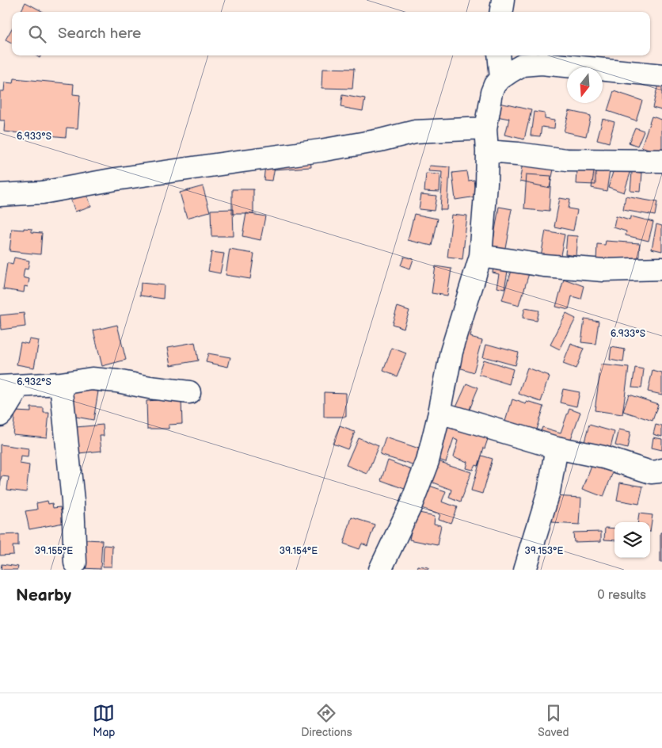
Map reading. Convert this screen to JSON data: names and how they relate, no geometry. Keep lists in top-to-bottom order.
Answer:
{
  "north": "bottom",
  "page": {
    "search": "Search here",
    "heading": ["Nearby", "0 results"],
    "nav": ["Map", "Directions", "Saved"]
  },
  "coordinates": [
    "6.933°S",
    "6.932°S",
    "39.155°E",
    "39.154°E",
    "39.153°E"
  ]
}
